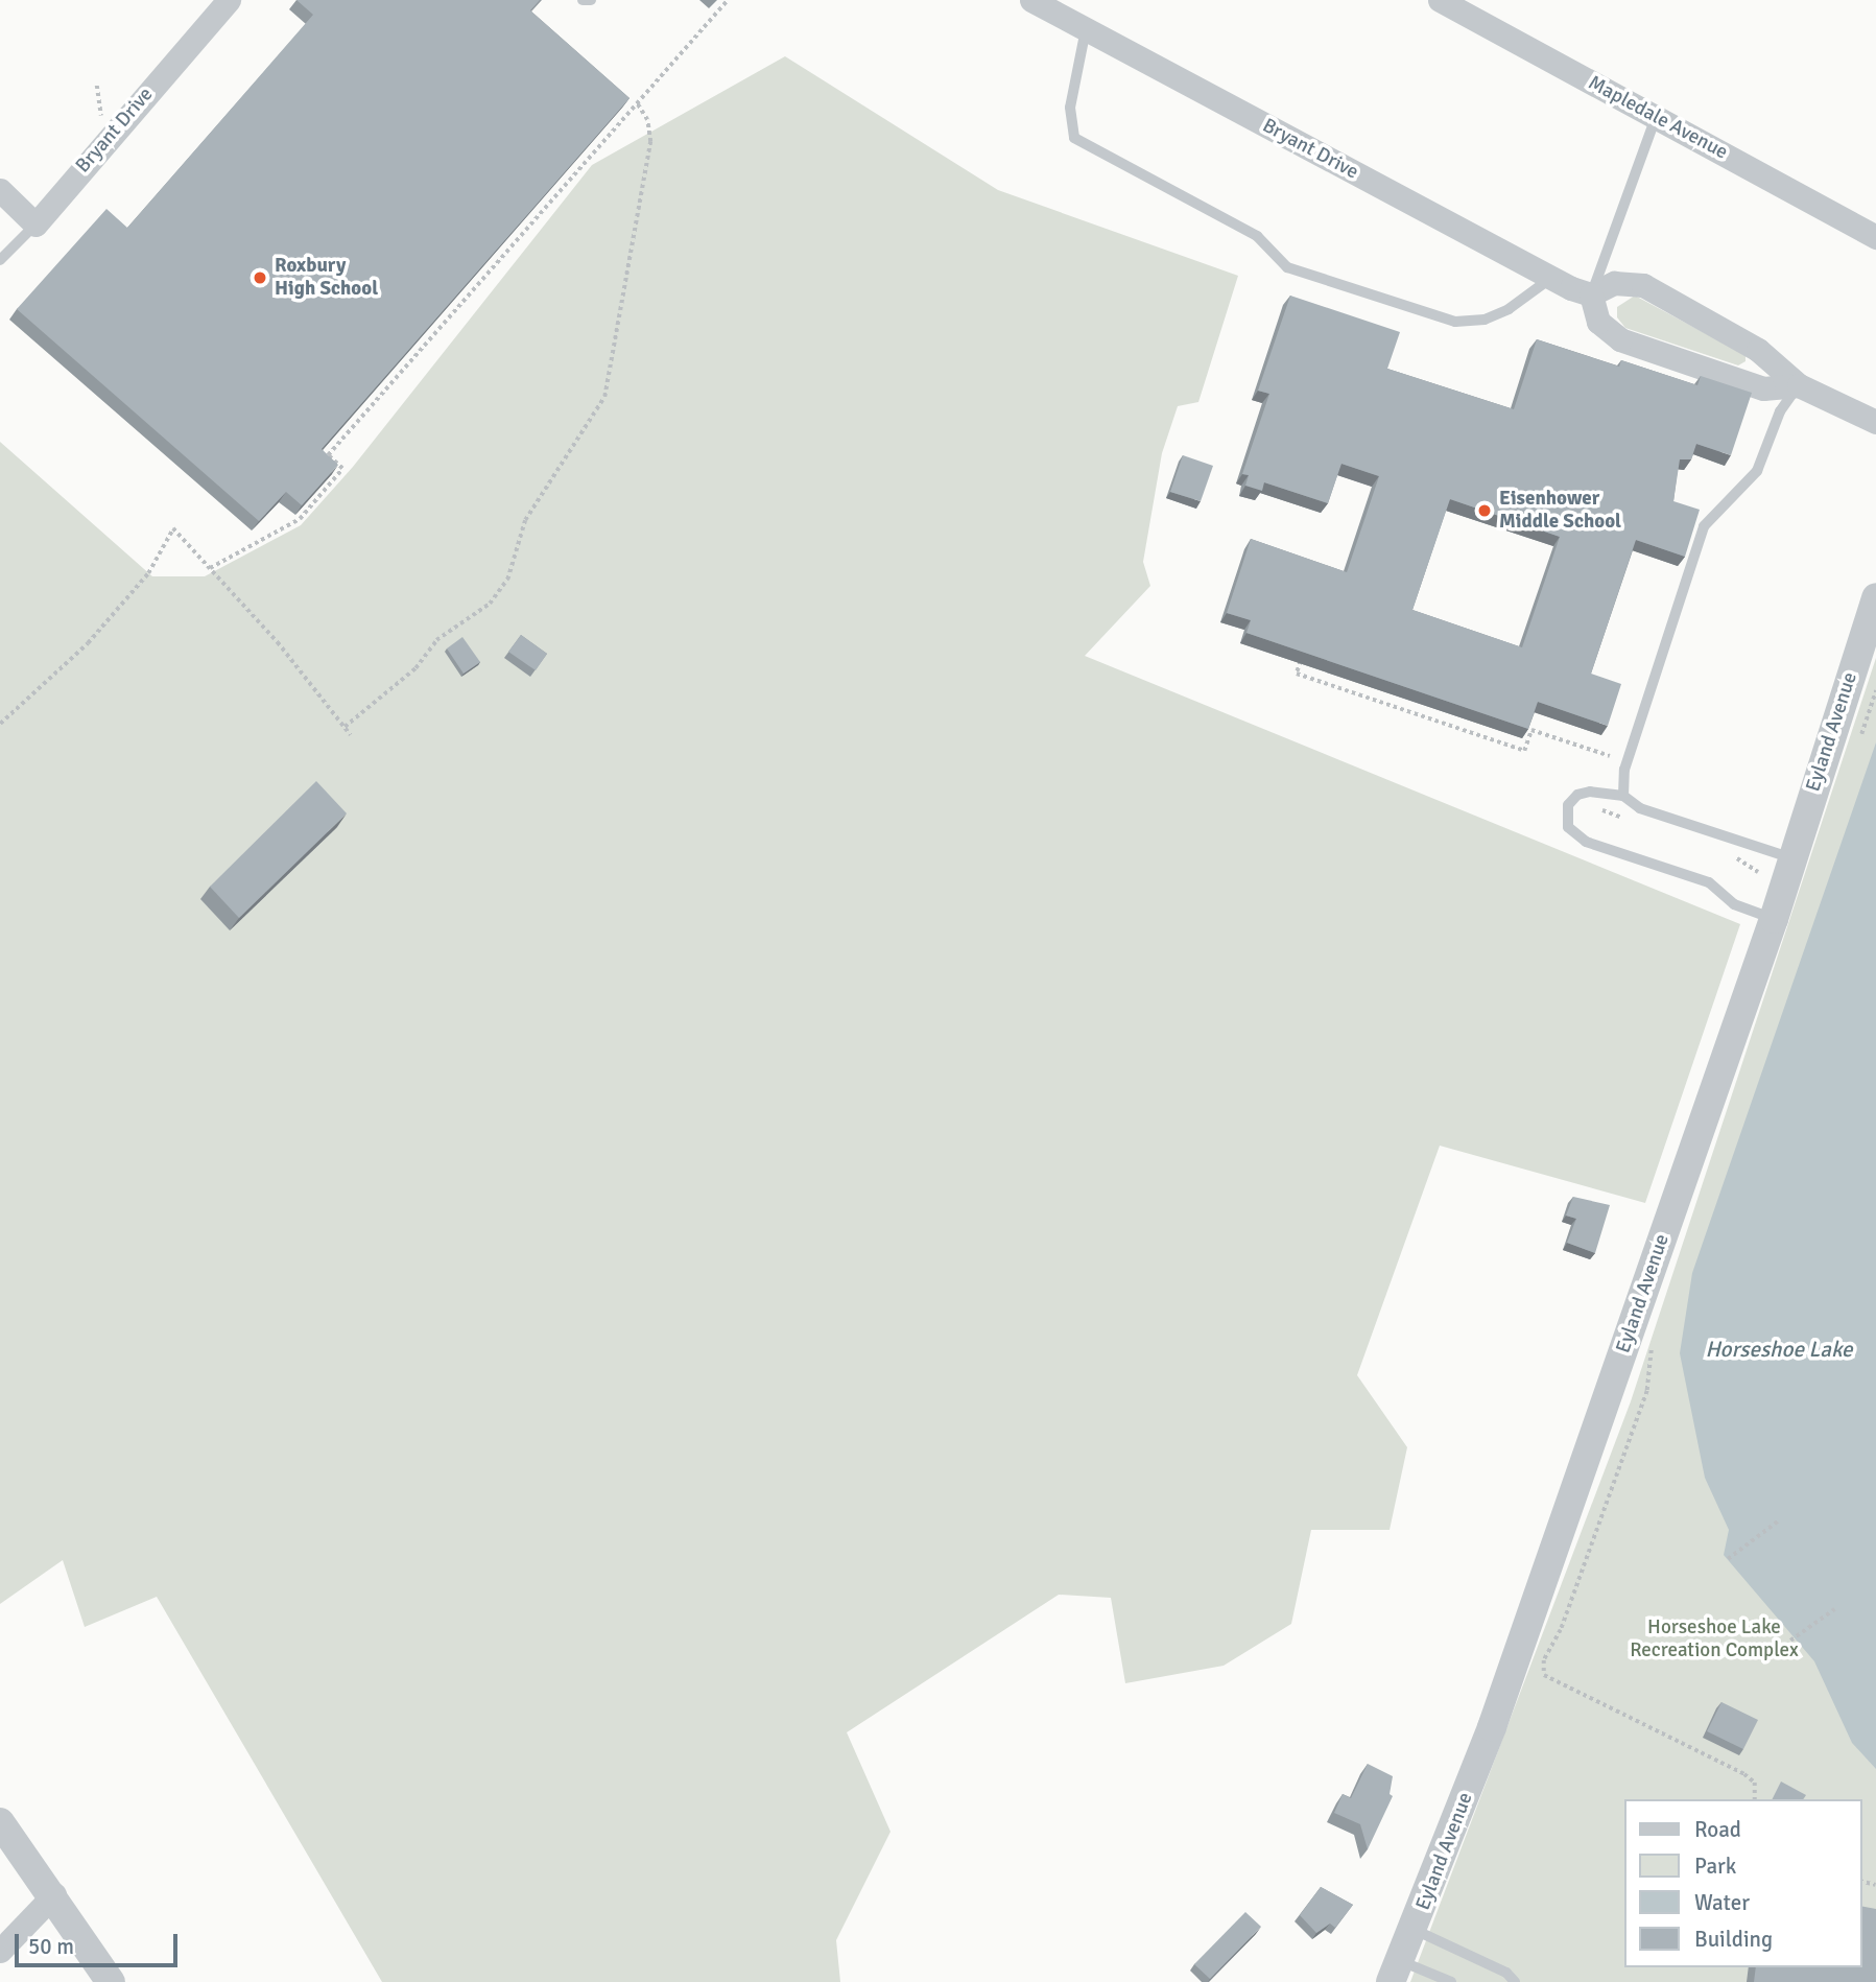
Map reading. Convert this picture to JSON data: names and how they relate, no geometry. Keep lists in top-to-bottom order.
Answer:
{
  "streets": {
    "street": ["Mapledale Avenue", "Bryant Drive", "Eyland Avenue"]
  },
  "water": ["Horseshoe Lake"],
  "parks": ["Horseshoe Lake Recreation Complex"],
  "places": ["Roxbury High School", "Eisenhower Middle School"],
  "legend": [
    "Road",
    "Park",
    "Water",
    "Building"
  ],
  "scale_bar": "50 m"
}
